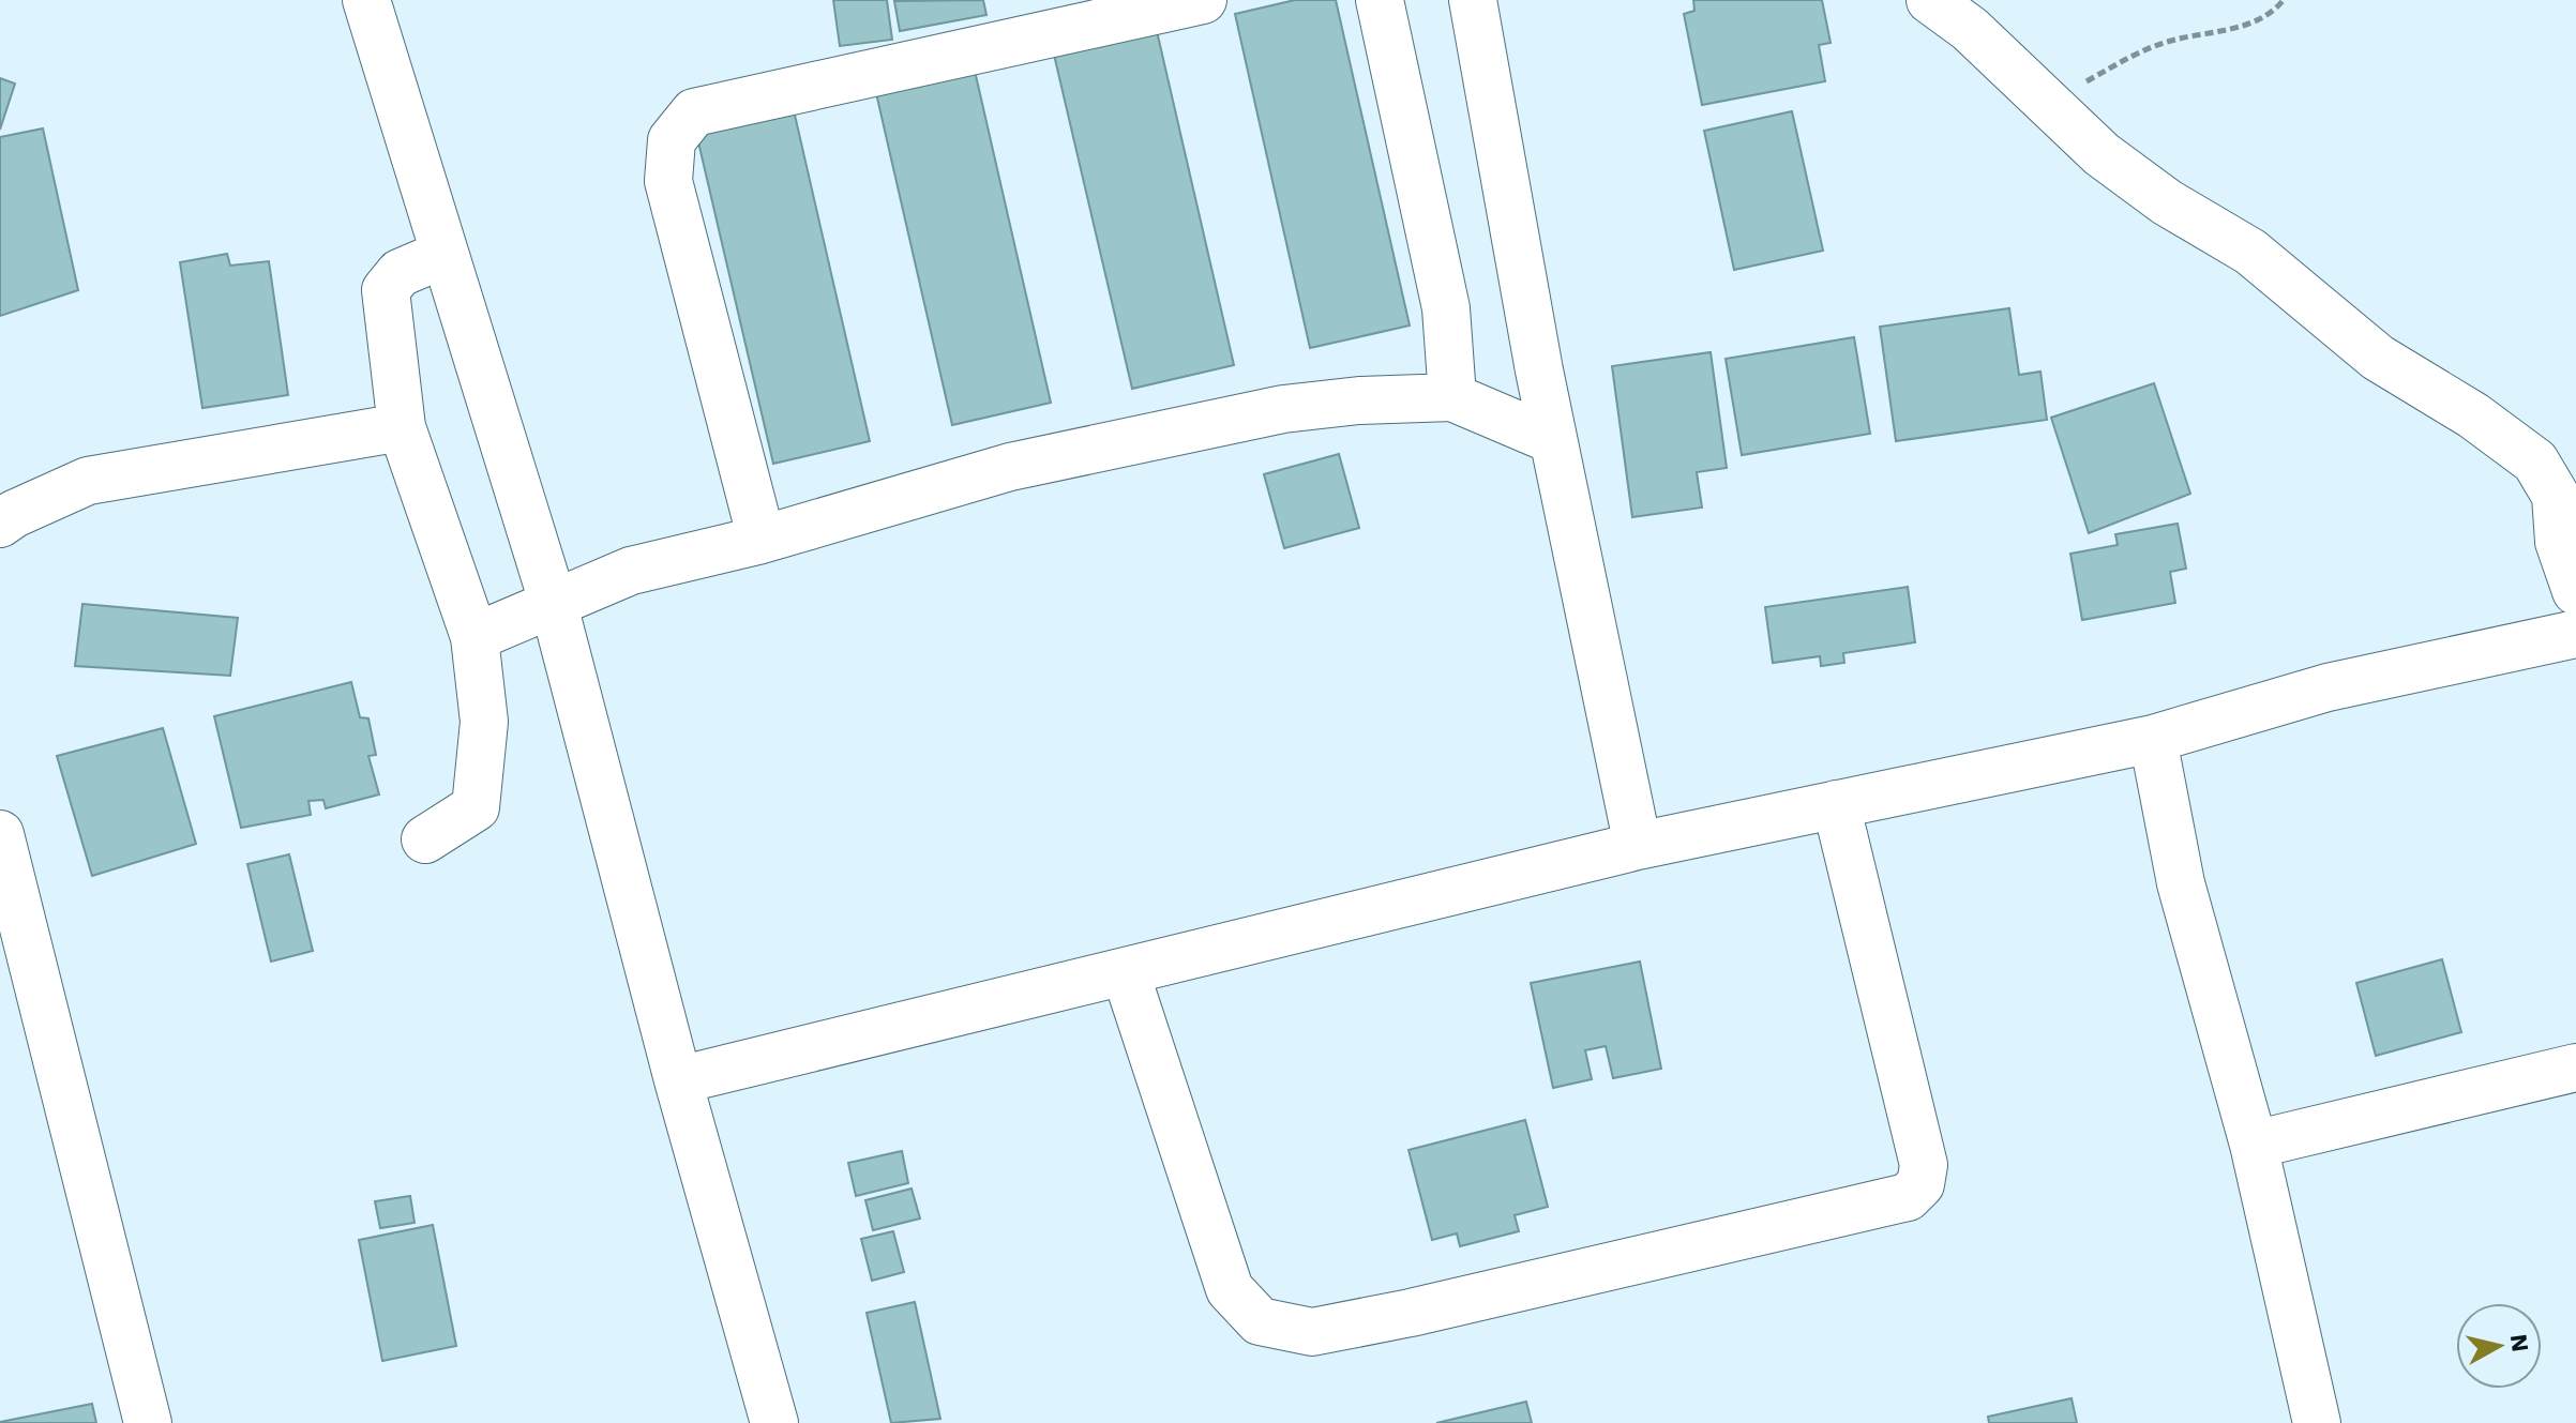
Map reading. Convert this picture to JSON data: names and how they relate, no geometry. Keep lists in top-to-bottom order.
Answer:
{
  "north": "right"
}
